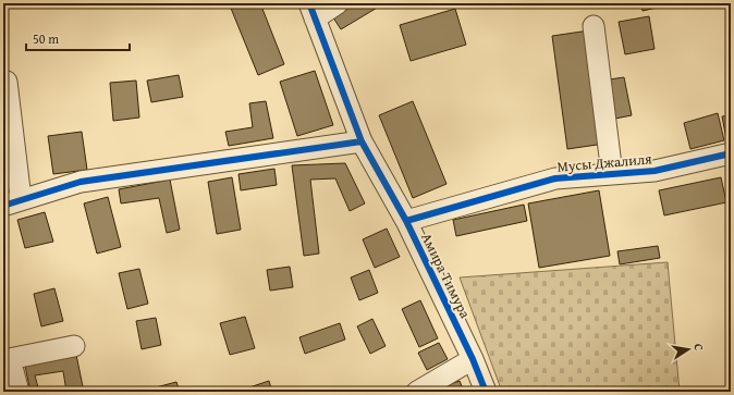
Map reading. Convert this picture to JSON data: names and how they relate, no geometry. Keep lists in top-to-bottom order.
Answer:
{
  "streets": {
    "street": ["Мусы Джалиля", "Амира Тимура"]
  },
  "crossings": [
    ["Мусы Джалиля", "Амира Тимура"]
  ],
  "scale_bar": "50 m",
  "north": "right"
}
